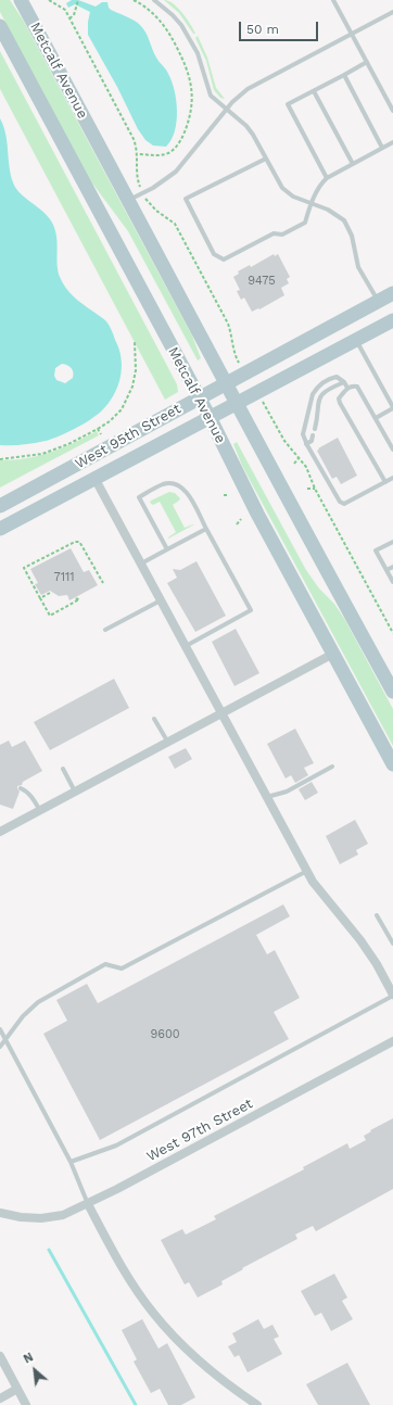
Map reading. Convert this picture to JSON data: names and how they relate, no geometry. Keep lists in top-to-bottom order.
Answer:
{
  "streets": {
    "main road": ["Metcalf Avenue", "West 95th Street"],
    "street": ["West 97th Street"]
  },
  "crossings": [
    ["Metcalf Avenue", "West 95th Street"]
  ],
  "house_numbers": ["9475", "7111", "9600"],
  "scale_bar": "50 m",
  "north": "top left"
}
